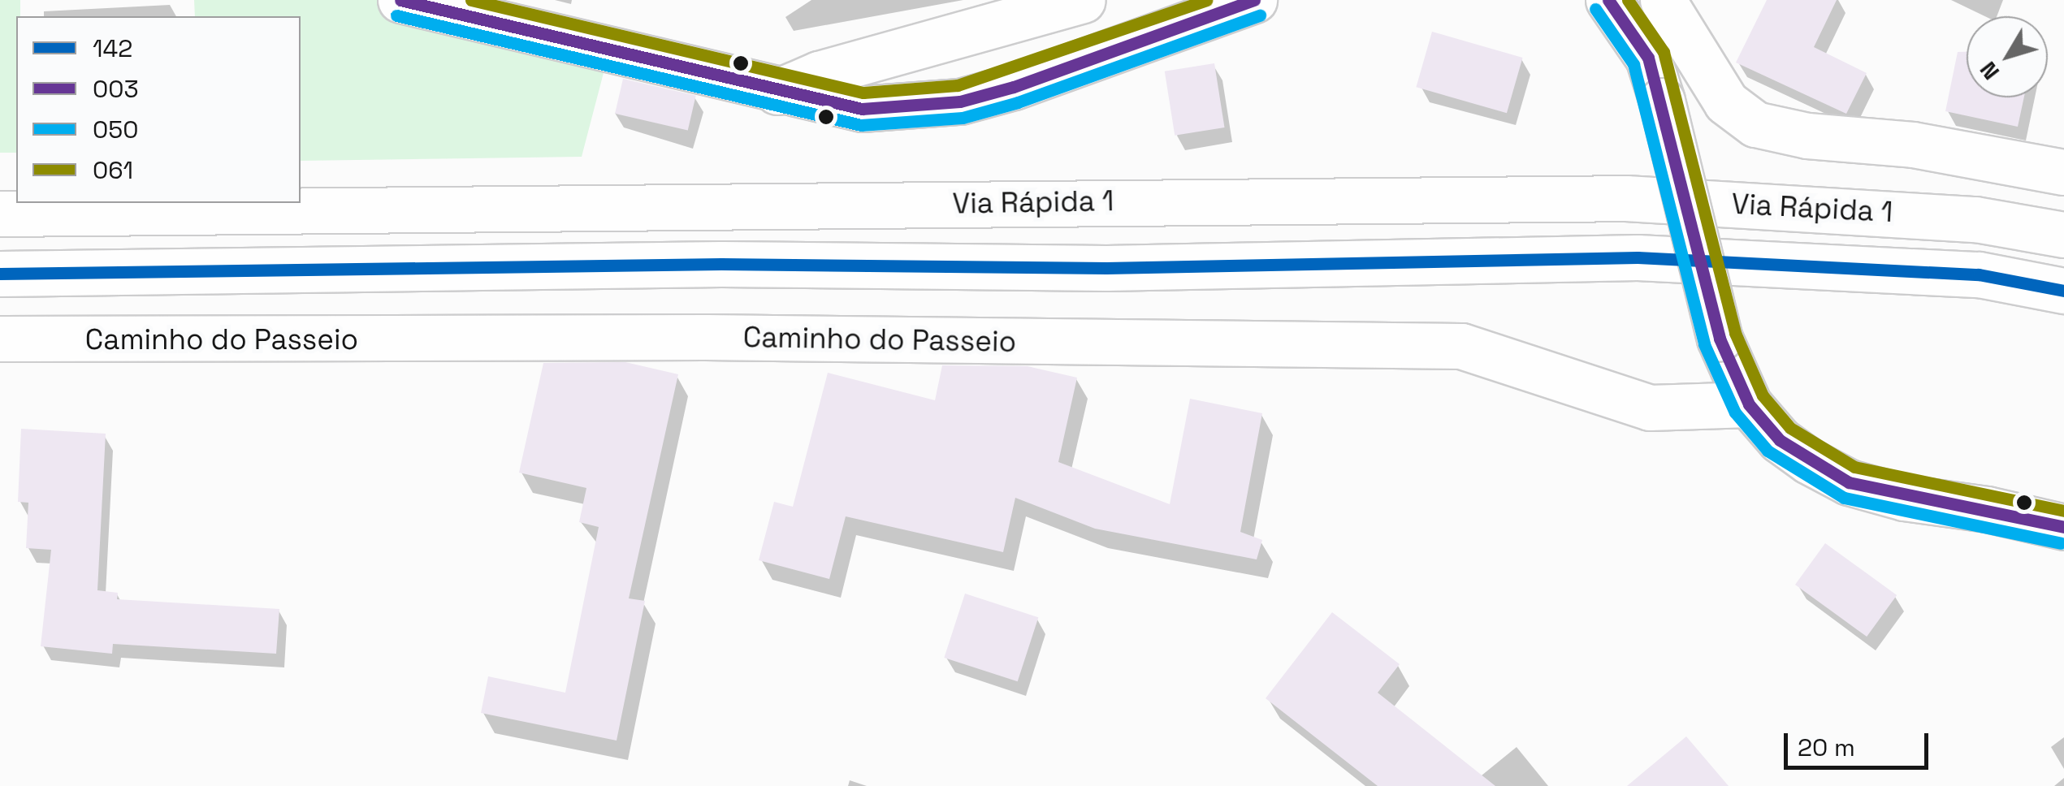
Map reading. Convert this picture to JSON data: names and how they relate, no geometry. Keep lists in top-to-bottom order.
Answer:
{
  "streets": {
    "main road": ["Via Rápida 1", "Caminho do Passeio"]
  },
  "lines": [
    "transit line 003",
    "transit line 061",
    "transit line 050",
    "transit line 142"
  ],
  "legend": [
    "142",
    "003",
    "050",
    "061"
  ],
  "scale_bar": "20 m",
  "north": "bottom left"
}
